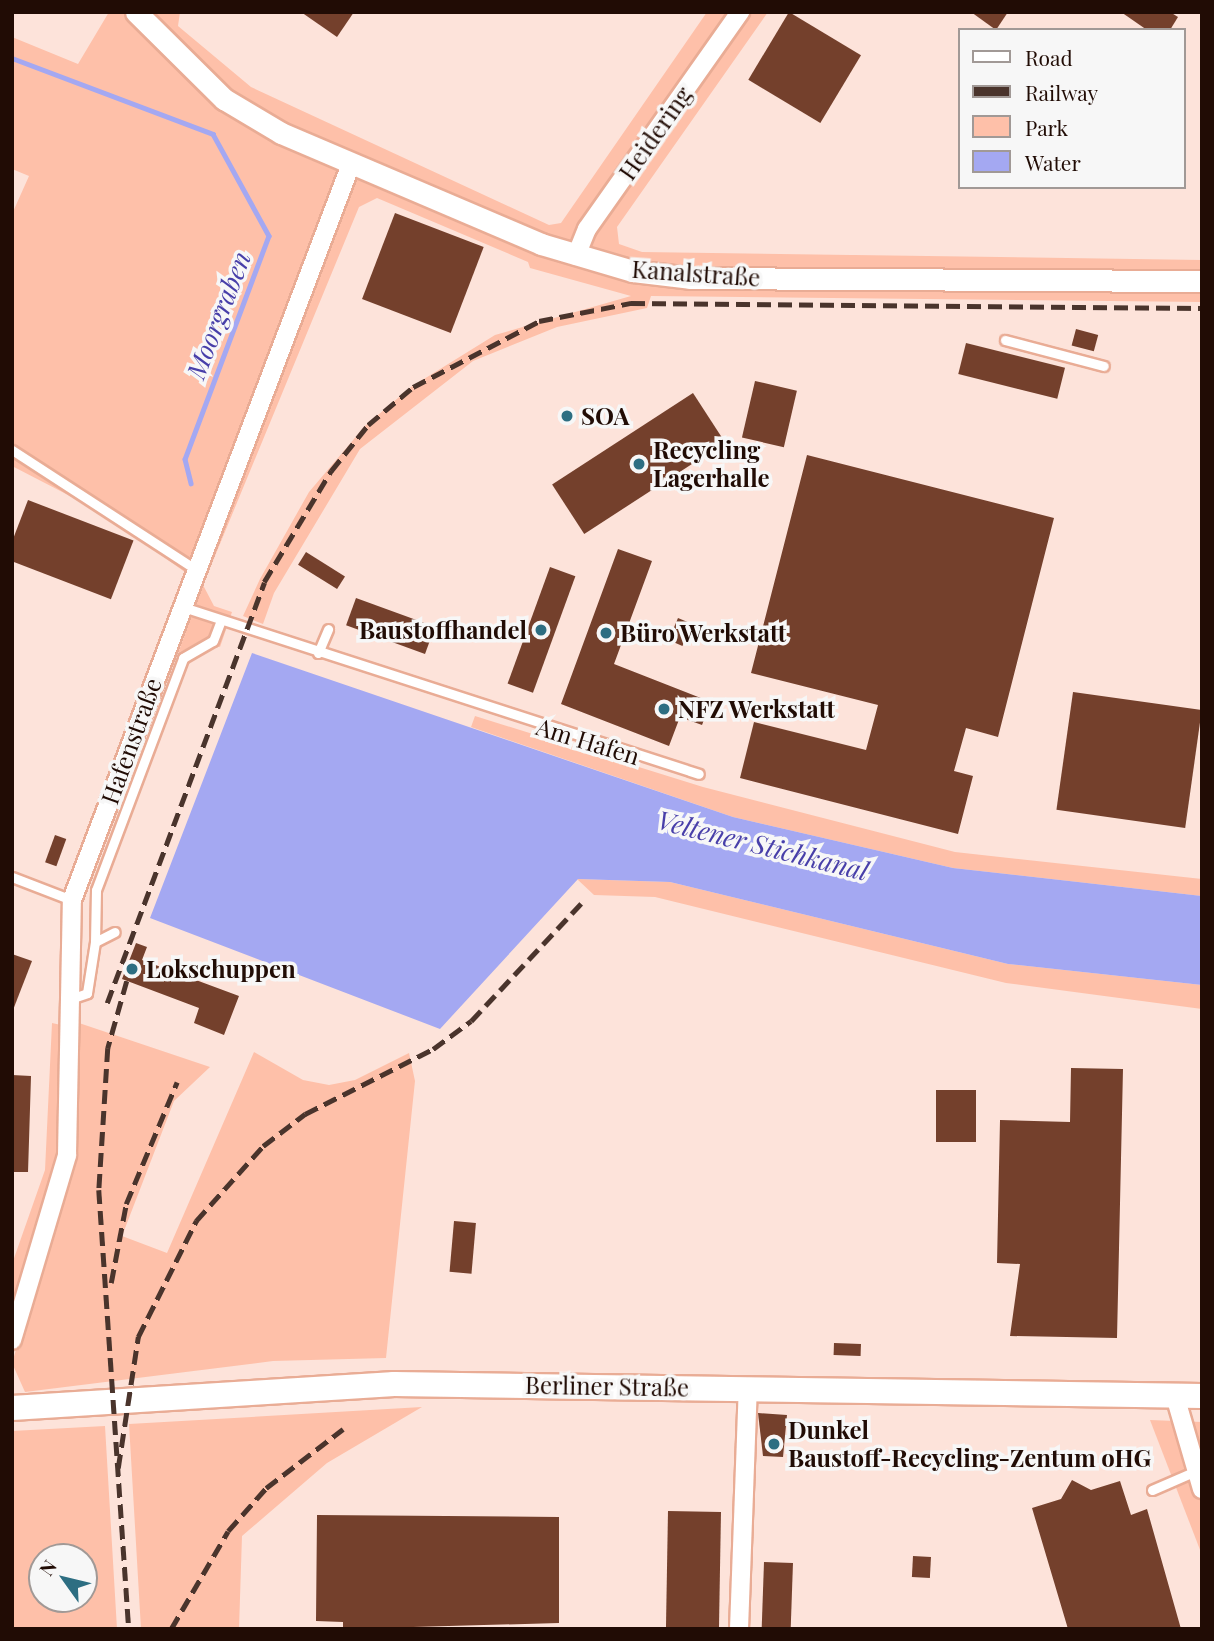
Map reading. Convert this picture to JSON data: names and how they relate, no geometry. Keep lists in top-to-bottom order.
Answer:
{
  "streets": {
    "main road": ["Berliner Straße"],
    "street": ["Heidering", "Kanalstraße", "Hafenstraße"],
    "lane": ["Am Hafen"]
  },
  "crossings": [
    ["Heidering", "Kanalstraße"],
    ["Kanalstraße", "Hafenstraße"]
  ],
  "water": ["Moorgraben", "Veltener Stichkanal"],
  "places": [
    "SOA",
    "Recycling Lagerhalle",
    "Baustoffhandel",
    "Büro Werkstatt",
    "NFZ Werkstatt",
    "Lokschuppen",
    "Dunkel Baustoff-Recycling-Zentum oHG"
  ],
  "legend": [
    "Road",
    "Railway",
    "Park",
    "Water"
  ],
  "north": "top left"
}
